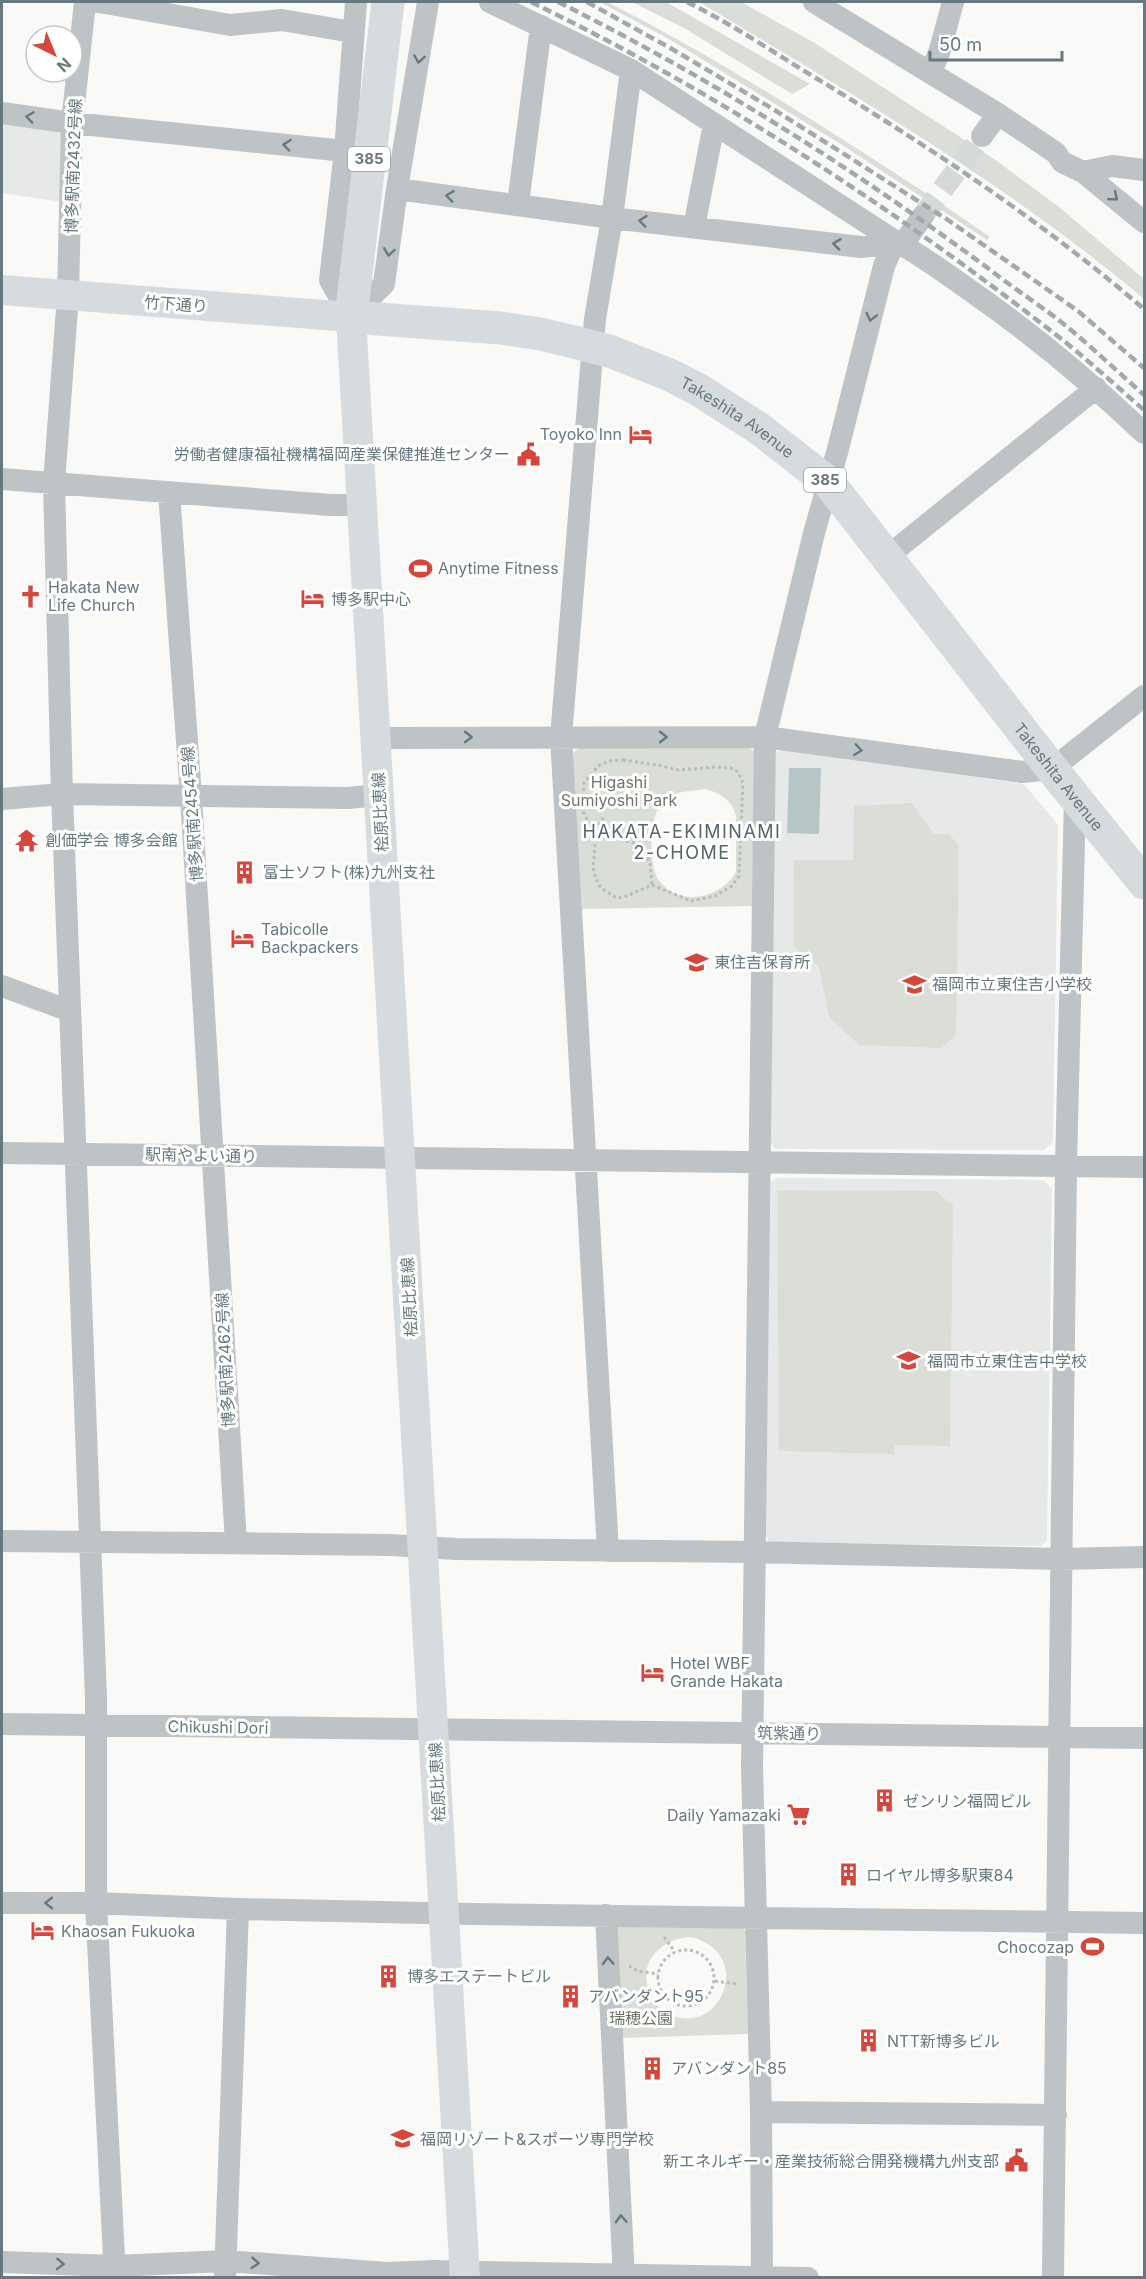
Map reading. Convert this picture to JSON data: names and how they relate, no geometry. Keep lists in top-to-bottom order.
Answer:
{
  "streets": {
    "highway": ["385", "Takeshita Avenue"],
    "main road": ["竹下通り", "桧原比恵線"],
    "street": [
      "博多駅南2432号線",
      "博多駅南2454号線",
      "駅南やよい通り",
      "博多駅南2462号線",
      "Chikushi Dori",
      "筑紫通り"
    ]
  },
  "crossings": [
    ["385", "竹下通り"],
    ["385", "Takeshita Avenue"],
    ["385", "桧原比恵線"],
    ["博多駅南2432号線", "竹下通り"],
    ["博多駅南2432号線", "駅南やよい通り"],
    ["博多駅南2432号線", "Chikushi Dori"],
    ["竹下通り", "Takeshita Avenue"],
    ["竹下通り", "桧原比恵線"],
    ["Takeshita Avenue", "桧原比恵線"],
    ["桧原比恵線", "駅南やよい通り"],
    ["桧原比恵線", "Chikushi Dori"],
    ["桧原比恵線", "筑紫通り"],
    ["博多駅南2454号線", "駅南やよい通り"],
    ["博多駅南2454号線", "博多駅南2462号線"],
    ["駅南やよい通り", "博多駅南2462号線"],
    ["Chikushi Dori", "筑紫通り"]
  ],
  "districts": ["HAKATA-EKIMINAMI 2-CHOME"],
  "parks": ["Higashi Sumiyoshi Park", "瑞穂公園"],
  "places": {
    "hotel": [
      "Toyoko Inn",
      "博多駅中心",
      "Tabicolle Backpackers",
      "Hotel WBF Grande Hakata",
      "Khaosan Fukuoka"
    ],
    "public building": ["労働者健康福祉機構福岡産業保健推進センター", "新エネルギー・産業技術総合開発機構九州支部"],
    "sports": ["Anytime Fitness", "Chocozap"],
    "church": ["Hakata New Life Church"],
    "temple": ["創価学会 博多会館"],
    "building": [
      "富士ソフト(株)九州支社",
      "ゼンリン福岡ビル",
      "ロイヤル博多駅東84",
      "博多エステートビル",
      "アバンダント95",
      "NTT新博多ビル",
      "アバンダント85"
    ],
    "school or university": [
      "東住吉保育所",
      "福岡市立東住吉小学校",
      "福岡市立東住吉中学校",
      "福岡リゾート&スポーツ専門学校"
    ],
    "supermarket": ["Daily Yamazaki"]
  },
  "scale_bar": "50 m",
  "north": "bottom right"
}
